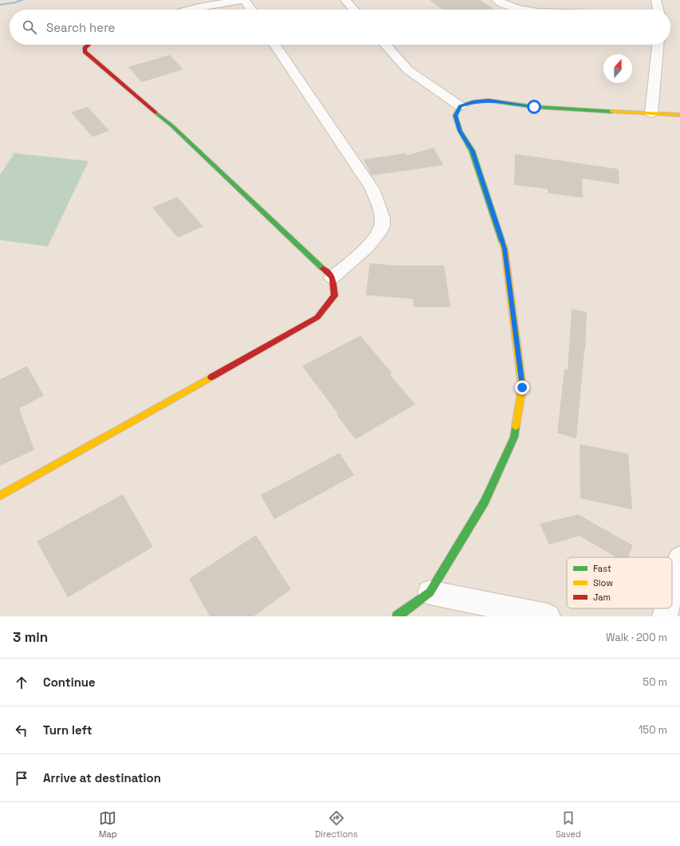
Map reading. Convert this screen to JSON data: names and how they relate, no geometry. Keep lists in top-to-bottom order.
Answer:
{
  "legend": ["Fast", "Slow", "Jam"],
  "north": "top",
  "page": {
    "search": "Search here",
    "heading": ["3 min", "Walk · 200 m"],
    "list": [
      ["Continue", "50 m"],
      ["Turn left", "150 m"],
      "Arrive at destination"
    ],
    "nav": ["Map", "Directions", "Saved"]
  }
}
